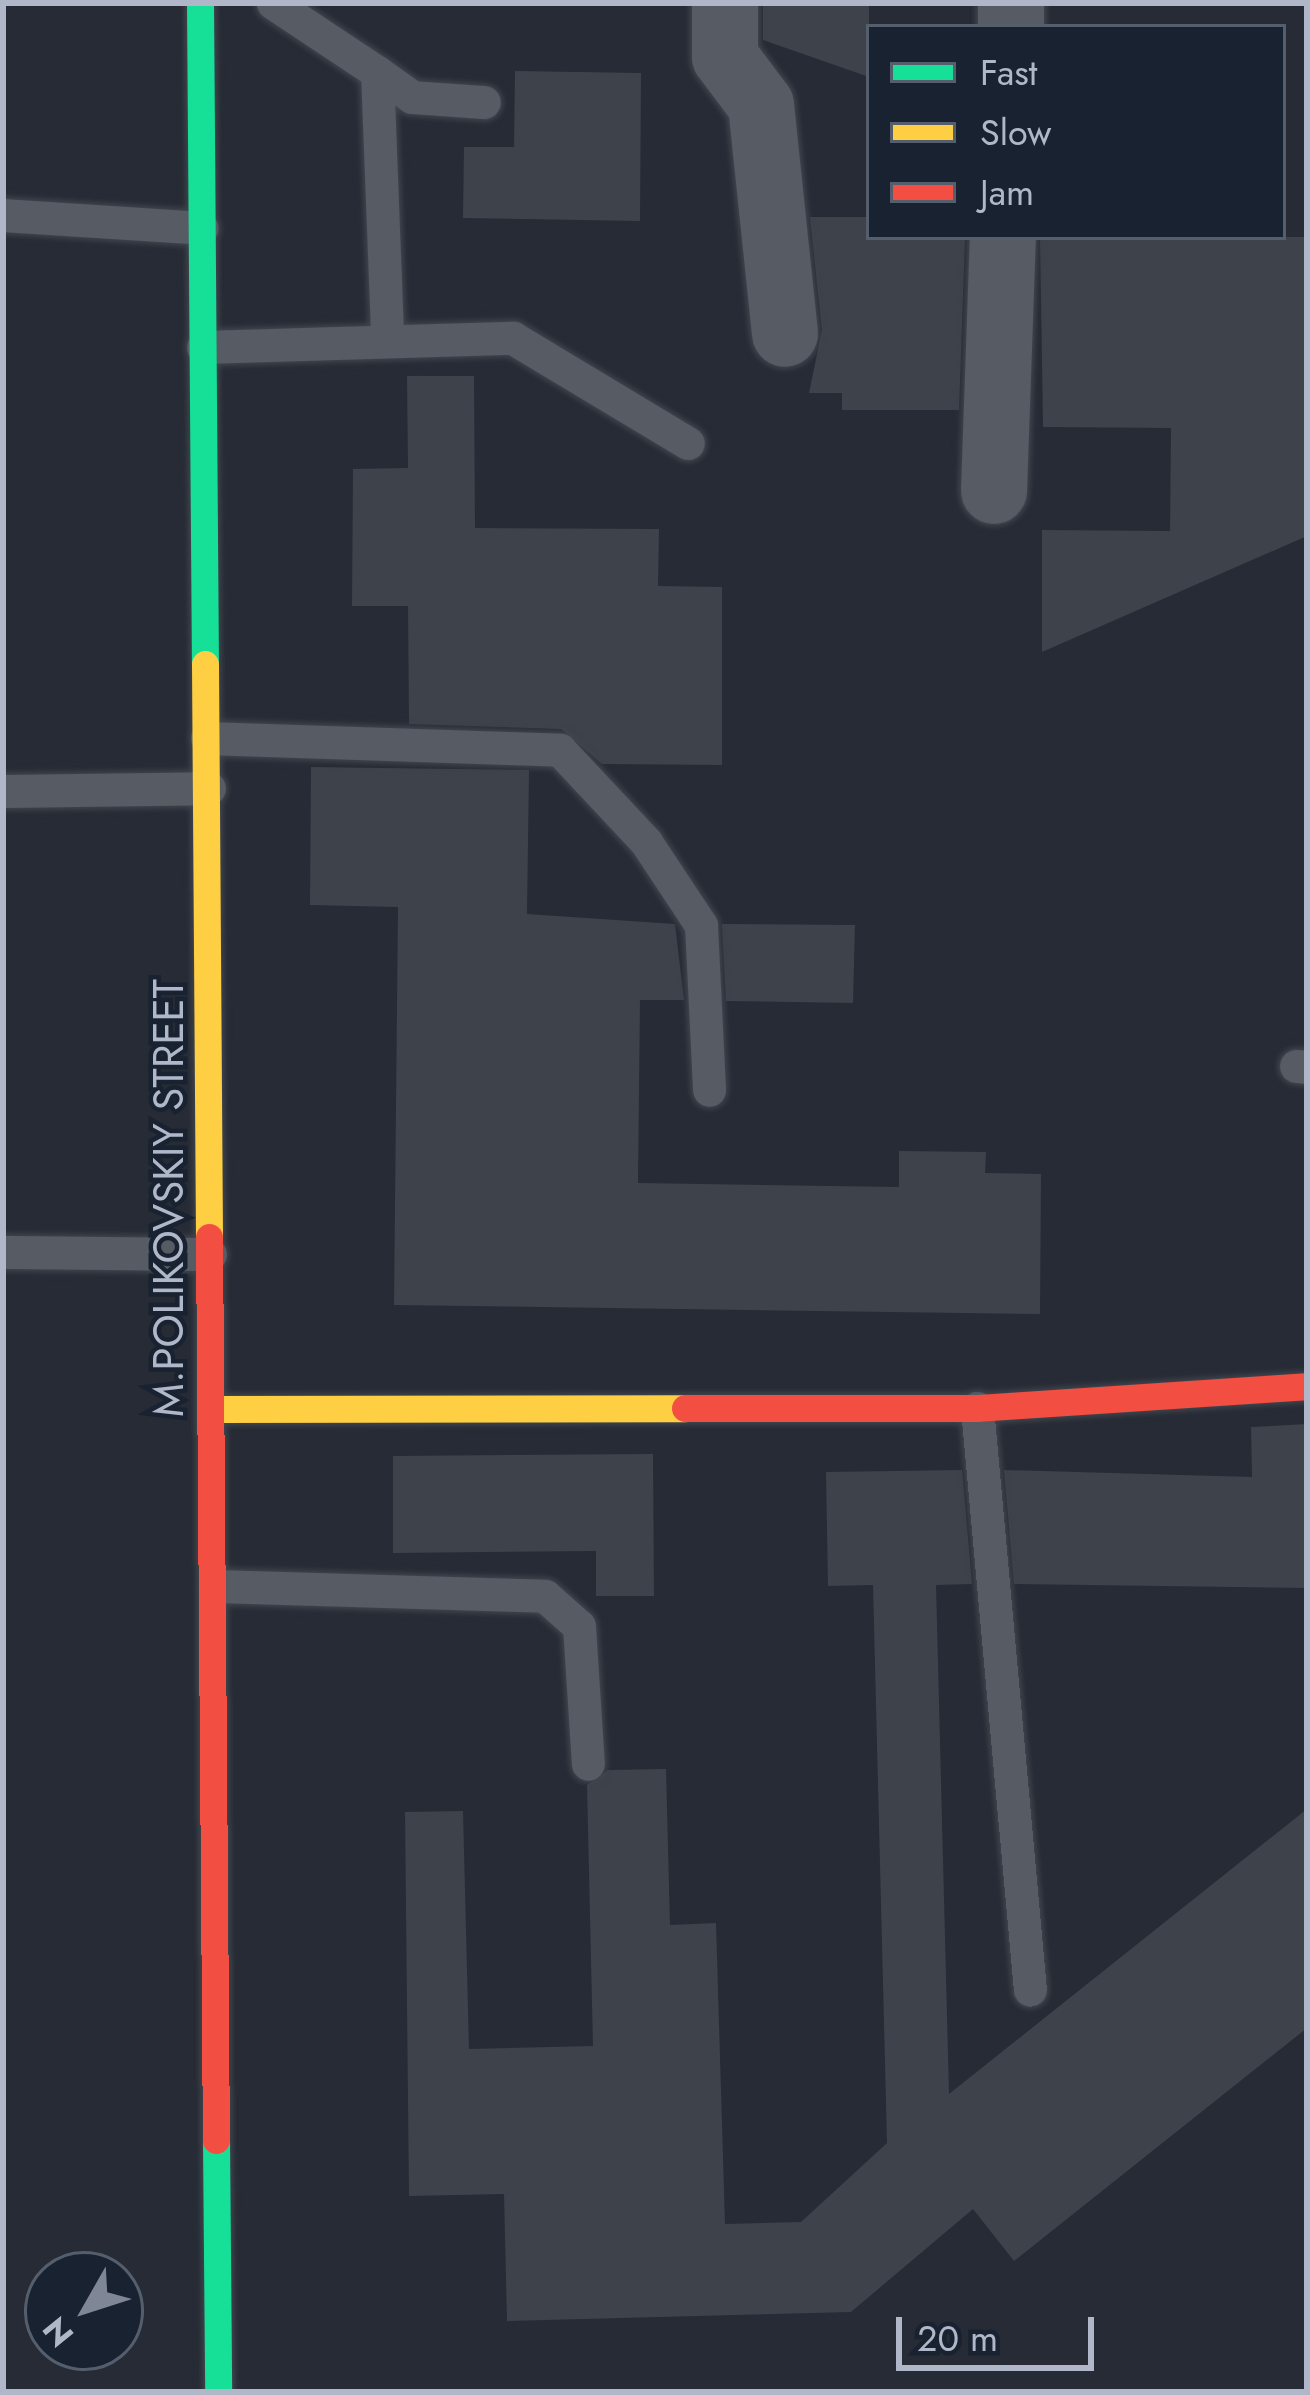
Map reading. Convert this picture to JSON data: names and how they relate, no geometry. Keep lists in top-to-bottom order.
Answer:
{
  "streets": {
    "street": ["M.POLIKOVSKIY STREET"]
  },
  "legend": ["Fast", "Slow", "Jam"],
  "scale_bar": "20 m",
  "north": "bottom left"
}
